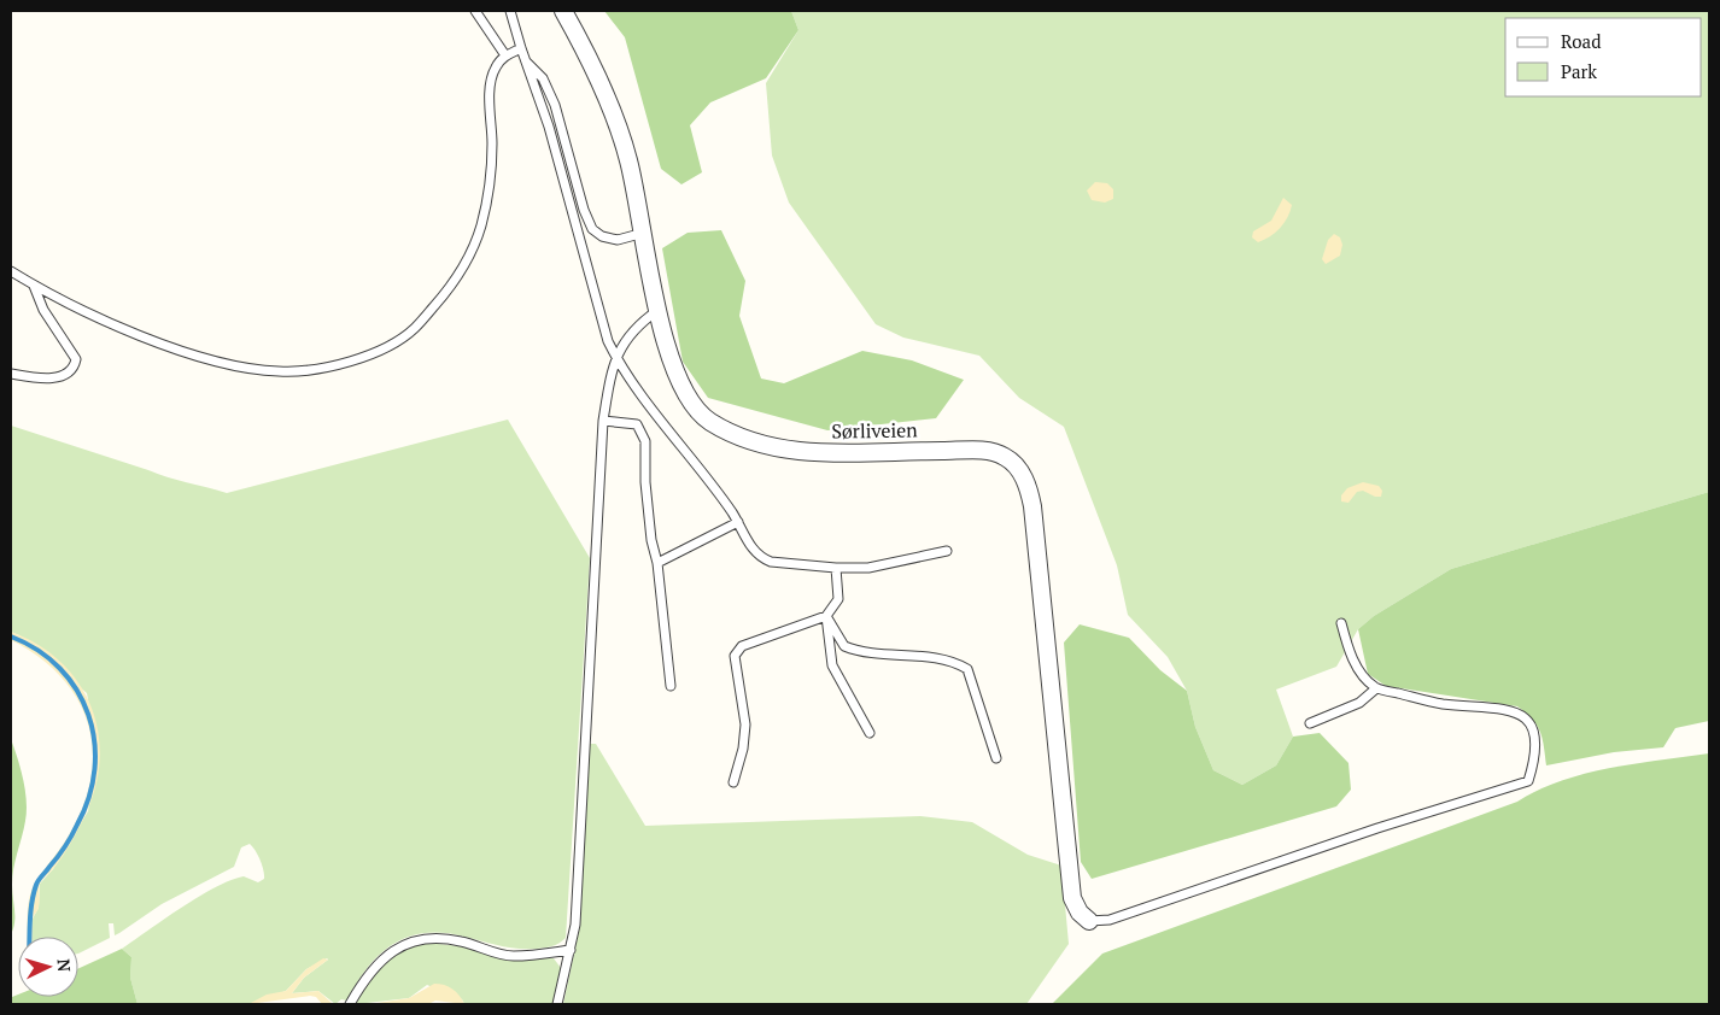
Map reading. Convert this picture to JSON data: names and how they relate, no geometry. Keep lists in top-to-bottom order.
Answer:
{
  "streets": {
    "street": ["Sørliveien"]
  },
  "legend": ["Road", "Park"],
  "north": "right"
}
